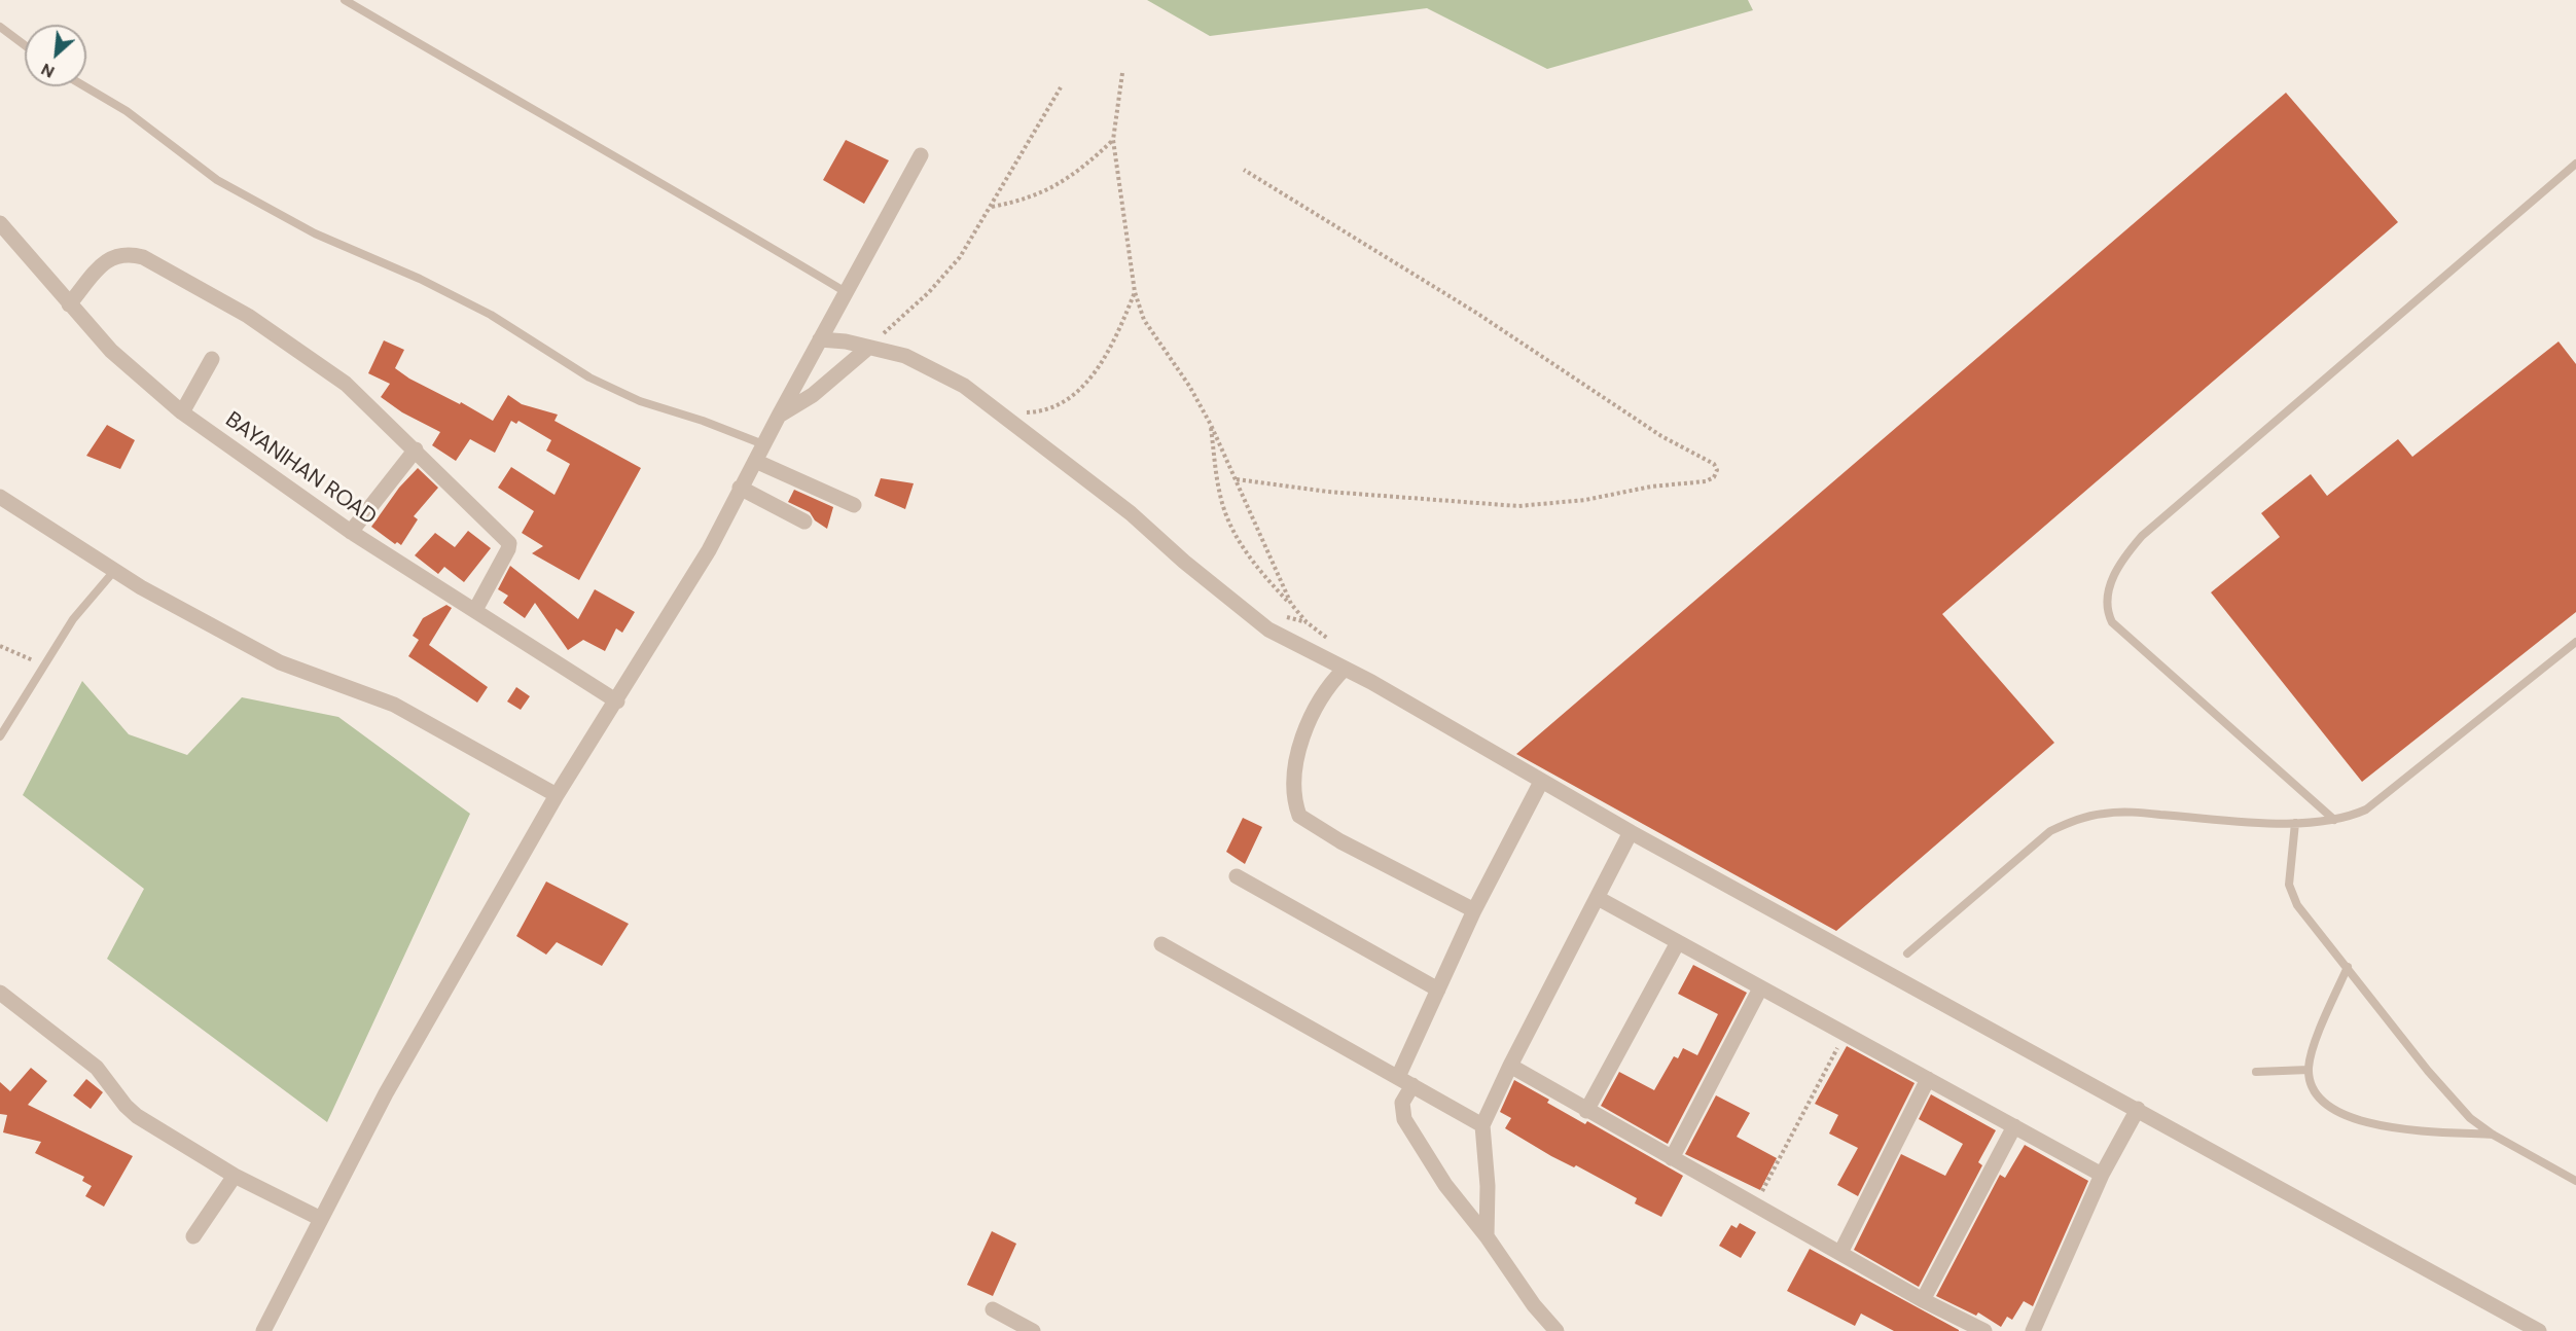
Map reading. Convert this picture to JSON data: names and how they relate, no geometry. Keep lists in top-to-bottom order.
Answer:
{
  "streets": {
    "street": ["BAYANIHAN ROAD"]
  },
  "north": "bottom left"
}
